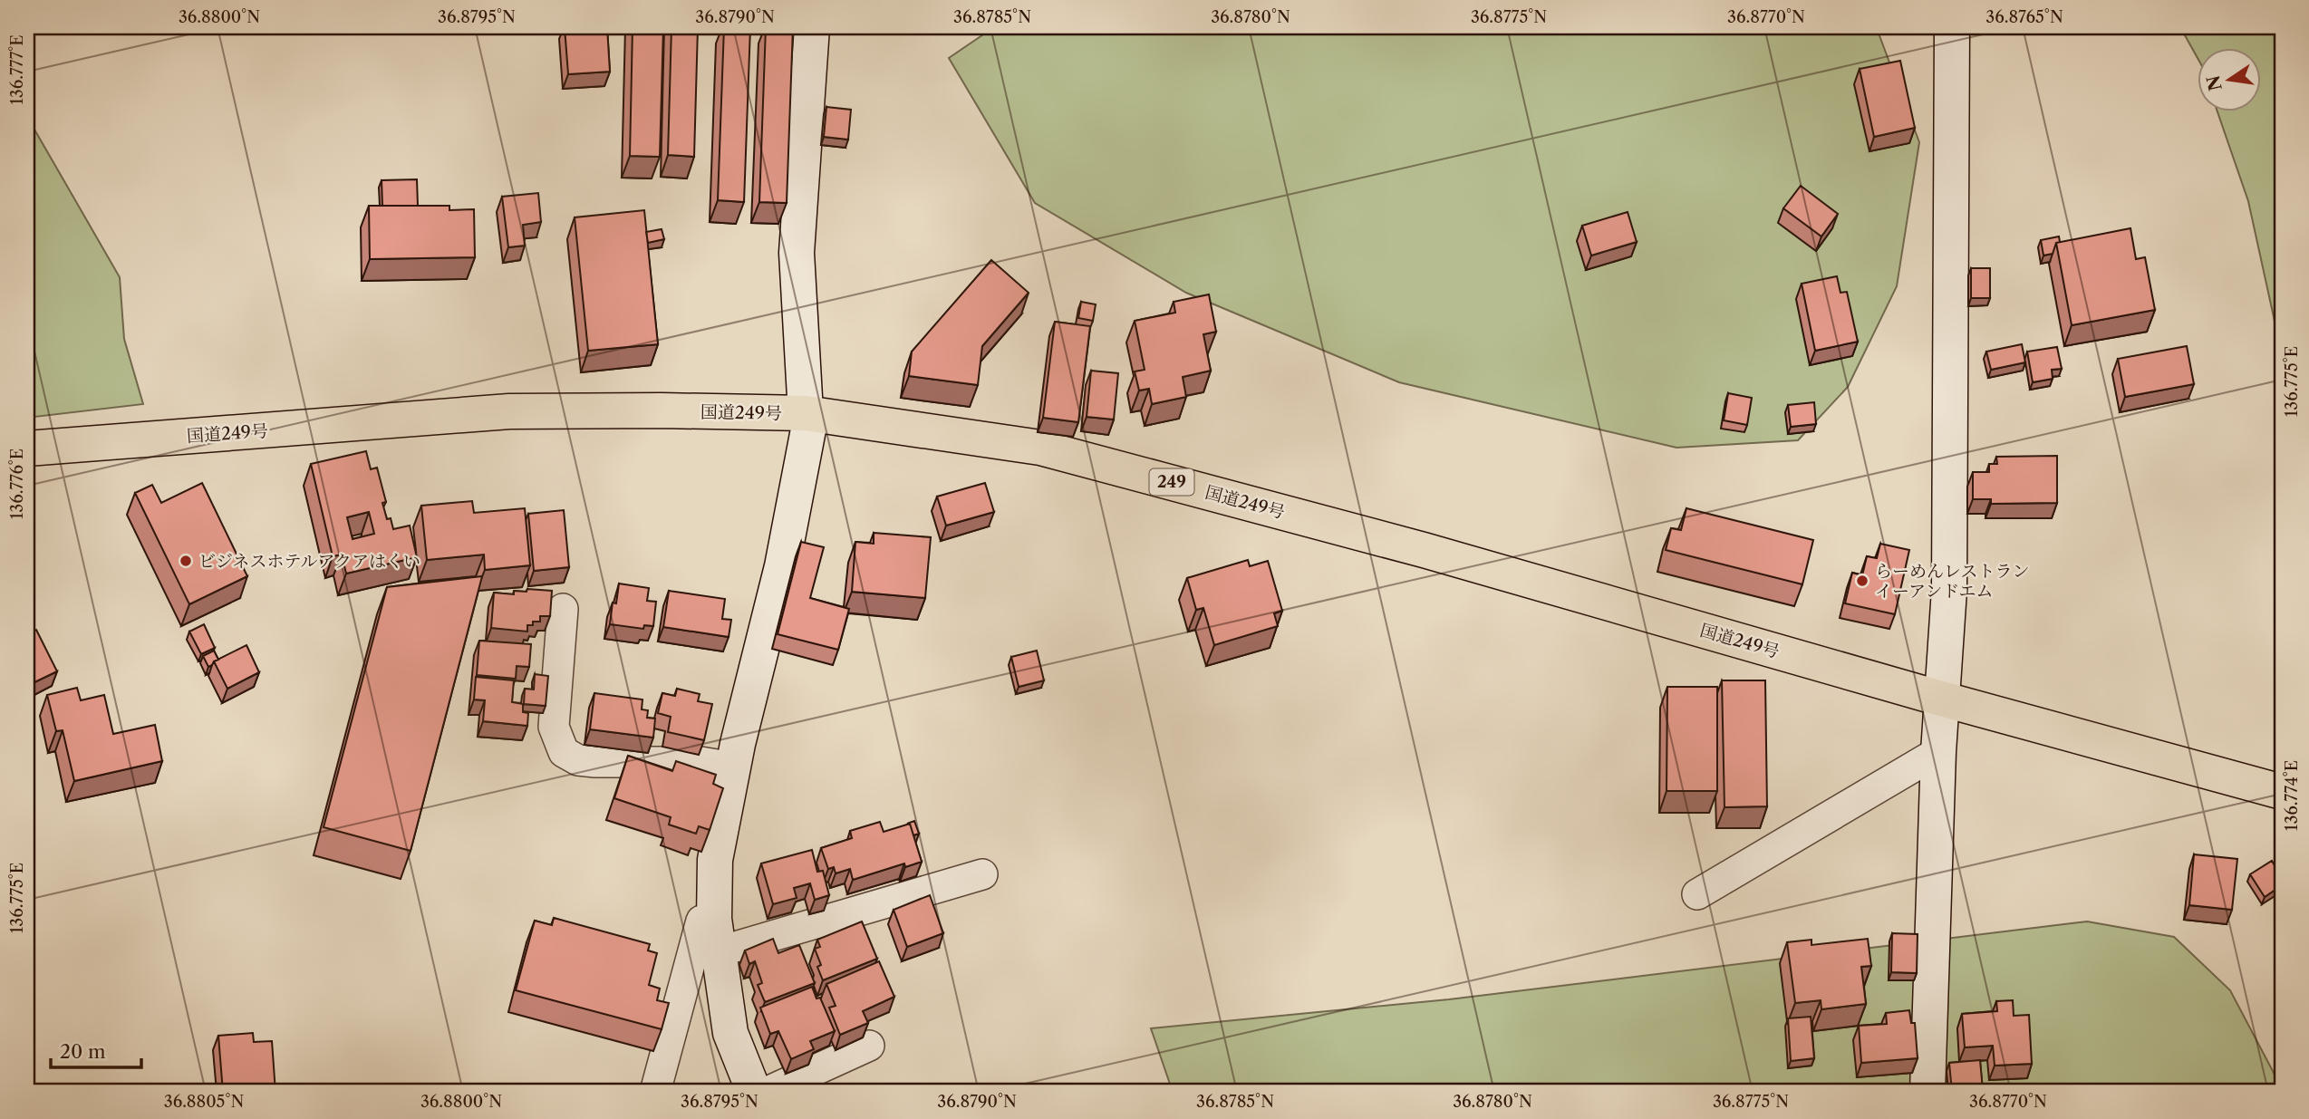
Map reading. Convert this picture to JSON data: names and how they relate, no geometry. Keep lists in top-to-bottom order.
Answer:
{
  "streets": {
    "highway": ["国道249号", "249"]
  },
  "places": ["ビジネスホテルアクアはくい", "らーめんレストラン イーアンドエム"],
  "scale_bar": "20 m",
  "north": "left",
  "coordinates": [
    "36.8800°N",
    "36.8795°N",
    "36.8790°N",
    "36.8785°N",
    "36.8780°N",
    "36.8775°N",
    "36.8770°N",
    "36.8765°N",
    "136.777°E",
    "136.775°E",
    "136.776°E",
    "136.774°E",
    "36.8805°N"
  ]
}
